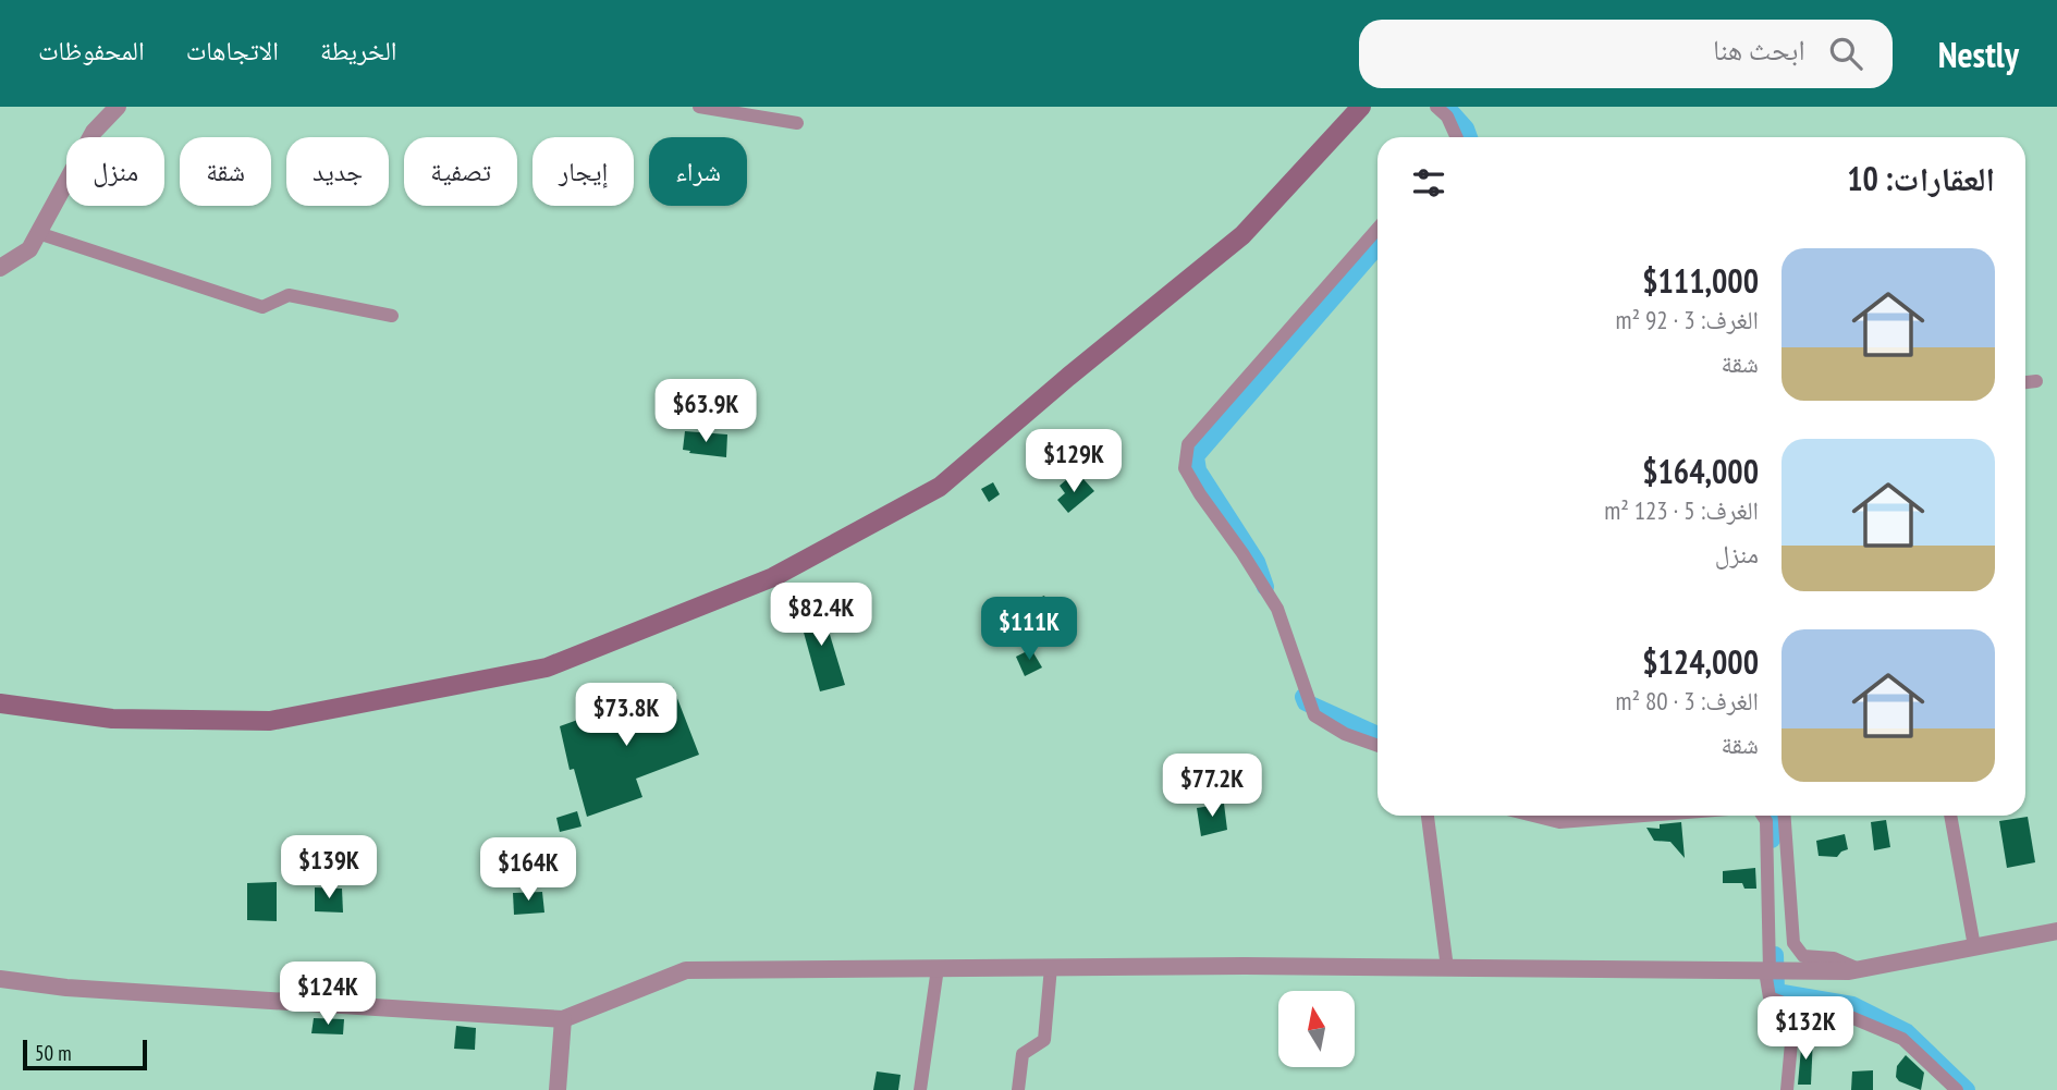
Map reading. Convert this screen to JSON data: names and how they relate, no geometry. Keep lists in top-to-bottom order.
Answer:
{
  "scale_bar": "50 m",
  "north": "top",
  "page": {
    "header": "Nestly",
    "search": "ابحث هنا",
    "nav": ["الخريطة", "الاتجاهات", "المحفوظات"],
    "chip": [
      "شراء",
      "إيجار",
      "تصفية",
      "جديد",
      "شقة",
      "منزل"
    ],
    "heading": "العقارات: 10",
    "list": [
      {
        "name": "$111,000",
        "note": "الغرف: 3 · 92 m² · شقة"
      },
      {
        "name": "$164,000",
        "note": "الغرف: 5 · 123 m² · منزل"
      },
      {
        "name": "$124,000",
        "note": "الغرف: 3 · 80 m² · شقة"
      }
    ],
    "price": [
      "$63.9K",
      "$129K",
      "$82.4K",
      "$111K",
      "$73.8K",
      "$77.2K",
      "$139K",
      "$164K",
      "$124K",
      "$132K"
    ],
    "scale": "50 m"
  }
}
